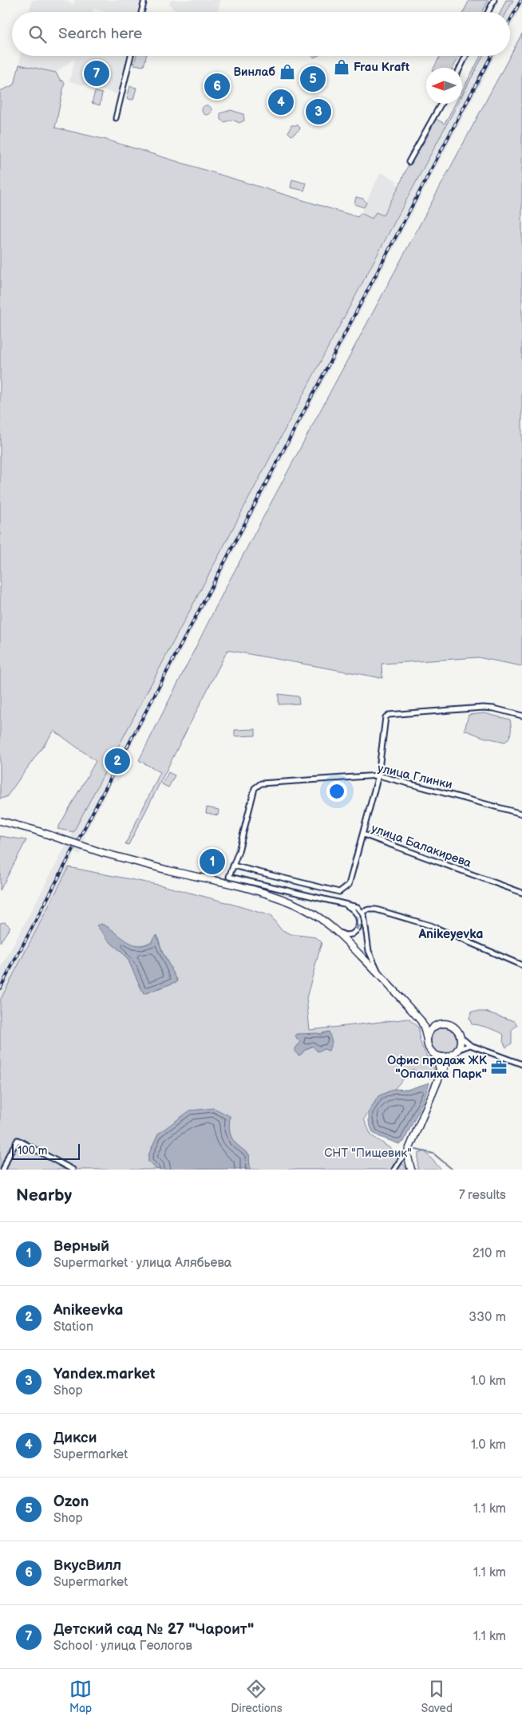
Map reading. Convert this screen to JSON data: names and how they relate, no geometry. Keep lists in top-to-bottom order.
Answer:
{
  "streets": {
    "street": ["улица Глинки", "улица Балакирева"]
  },
  "crossings": [
    ["улица Глинки", "улица Балакирева"]
  ],
  "districts": ["Anikeyevka"],
  "parks": ["СНТ \"Пищевик\""],
  "places": {
    "shop": ["Frau Kraft", "Винлаб"],
    "office": ["Офис продаж ЖК \"Опалиха Парк\""]
  },
  "scale_bar": "100 m",
  "north": "left",
  "page": {
    "search": "Search here",
    "pins": [
      "7",
      "5",
      "6",
      "4",
      "3",
      "2",
      "1"
    ],
    "scale": "100 m",
    "heading": ["Nearby", "7 results"],
    "list": [
      {
        "mark": "1",
        "name": "Верный",
        "note": "Supermarket · улица Алябьева",
        "value": "210 m"
      },
      {
        "mark": "2",
        "name": "Anikeevka",
        "note": "Station",
        "value": "330 m"
      },
      {
        "mark": "3",
        "name": "Yandex.market",
        "note": "Shop",
        "value": "1.0 km"
      },
      {
        "mark": "4",
        "name": "Дикси",
        "note": "Supermarket",
        "value": "1.0 km"
      },
      {
        "mark": "5",
        "name": "Ozon",
        "note": "Shop",
        "value": "1.1 km"
      },
      {
        "mark": "6",
        "name": "ВкусВилл",
        "note": "Supermarket",
        "value": "1.1 km"
      },
      {
        "mark": "7",
        "name": "Детский сад № 27 \"Чароит\"",
        "note": "School · улица Геологов",
        "value": "1.1 km"
      }
    ],
    "nav": ["Map", "Directions", "Saved"]
  }
}
